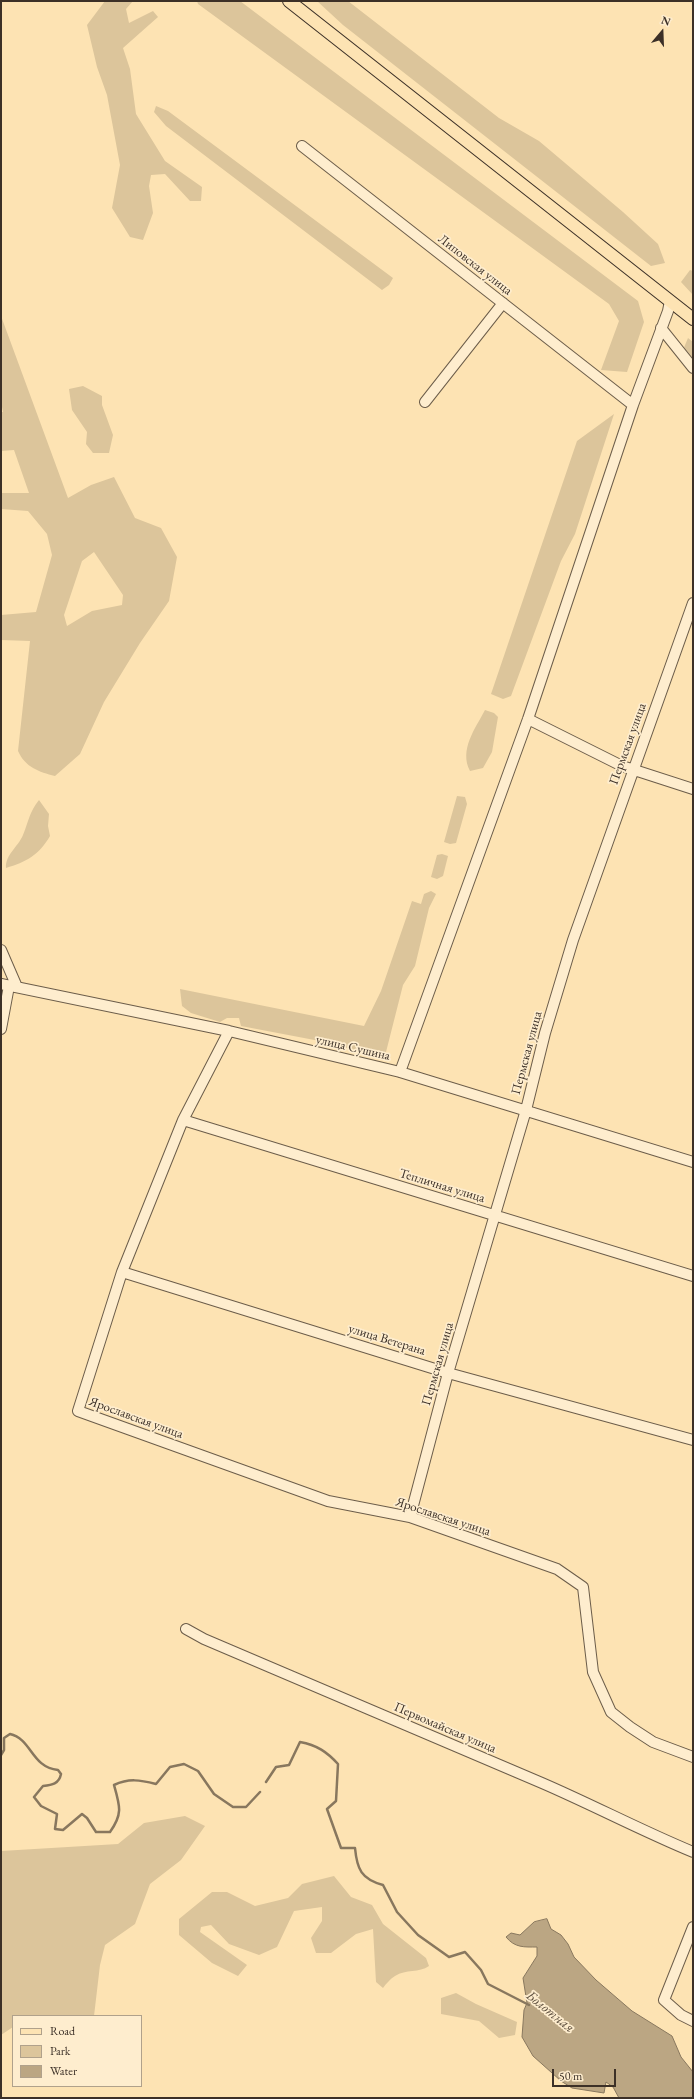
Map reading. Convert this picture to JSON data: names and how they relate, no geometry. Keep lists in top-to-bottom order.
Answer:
{
  "streets": {
    "street": [
      "Липовская улица",
      "Пермская улица",
      "улица Сушина",
      "Тепличная улица",
      "улица Ветерана",
      "Ярославская улица",
      "Первомайская улица"
    ]
  },
  "crossings": [
    ["Пермская улица", "улица Сушина"],
    ["Пермская улица", "Тепличная улица"],
    ["Пермская улица", "улица Ветерана"],
    ["Пермская улица", "Ярославская улица"],
    ["улица Ветерана", "Ярославская улица"]
  ],
  "water": ["Болотная"],
  "legend": ["Road", "Park", "Water"],
  "scale_bar": "50 m",
  "north": "top"
}
